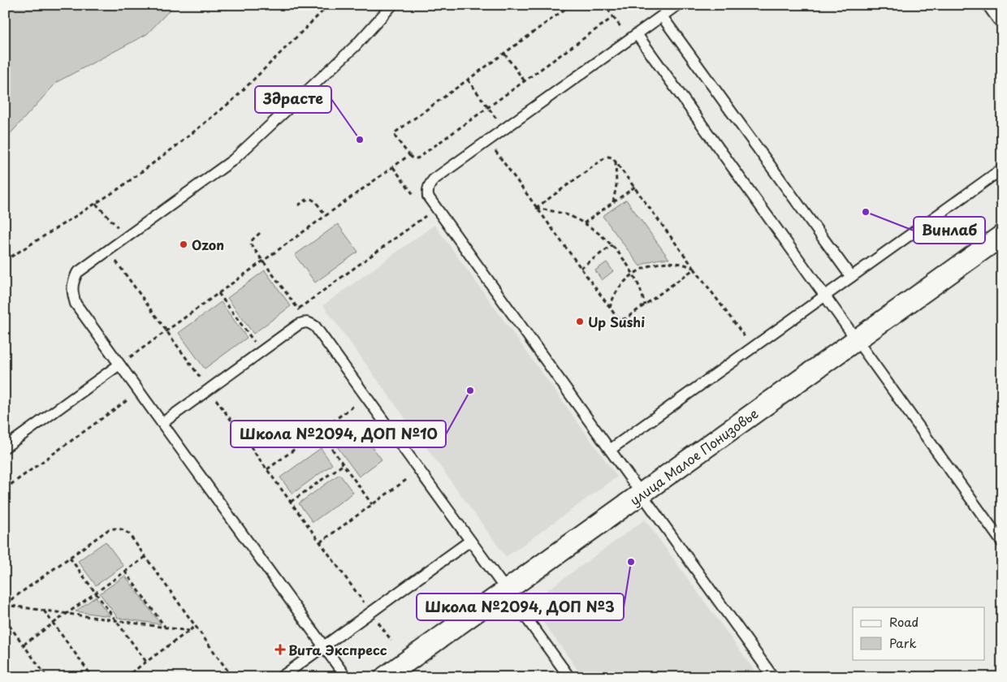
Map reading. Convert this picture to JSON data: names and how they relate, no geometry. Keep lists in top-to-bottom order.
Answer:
{
  "streets": {
    "street": ["улица Малое Понизовье"]
  },
  "places": {
    "other": [
      "Здрасте",
      "Винлаб",
      "Ozon",
      "Up Sushi",
      "Школа №2094, ДОП №10",
      "Школа №2094, ДОП №3"
    ],
    "health": ["Вита Экспресс"]
  },
  "legend": ["Road", "Park"]
}
